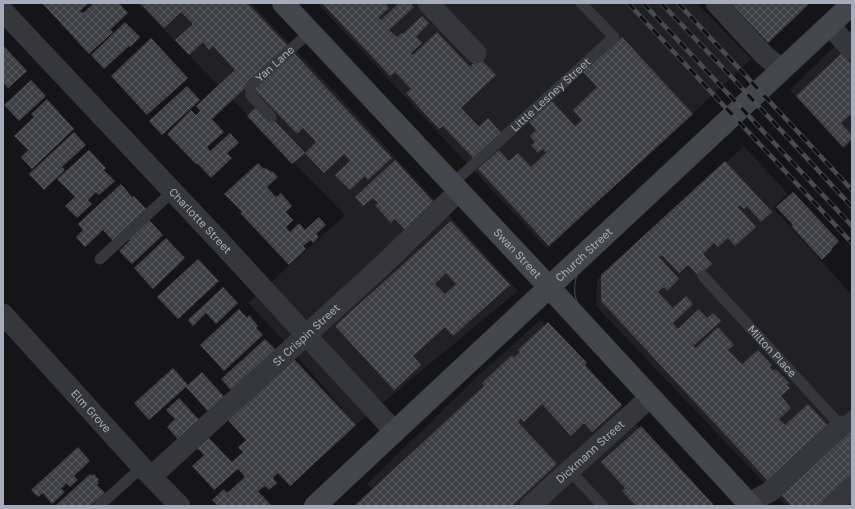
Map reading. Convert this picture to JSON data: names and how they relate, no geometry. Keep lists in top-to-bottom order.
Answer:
{
  "streets": {
    "main road": ["Swan Street", "Church Street"],
    "street": [
      "Charlotte Street",
      "St Crispin Street",
      "Elm Grove",
      "Dickmann Street"
    ],
    "lane": ["Yan Lane", "Little Lesney Street", "Milton Place"]
  },
  "crossings": [
    ["Yan Lane", "Swan Street"],
    ["Little Lesney Street", "Swan Street"],
    ["Little Lesney Street", "St Crispin Street"],
    ["Charlotte Street", "Church Street"],
    ["Charlotte Street", "St Crispin Street"],
    ["Swan Street", "Church Street"],
    ["Swan Street", "St Crispin Street"],
    ["Swan Street", "Dickmann Street"],
    ["St Crispin Street", "Elm Grove"]
  ]
}
